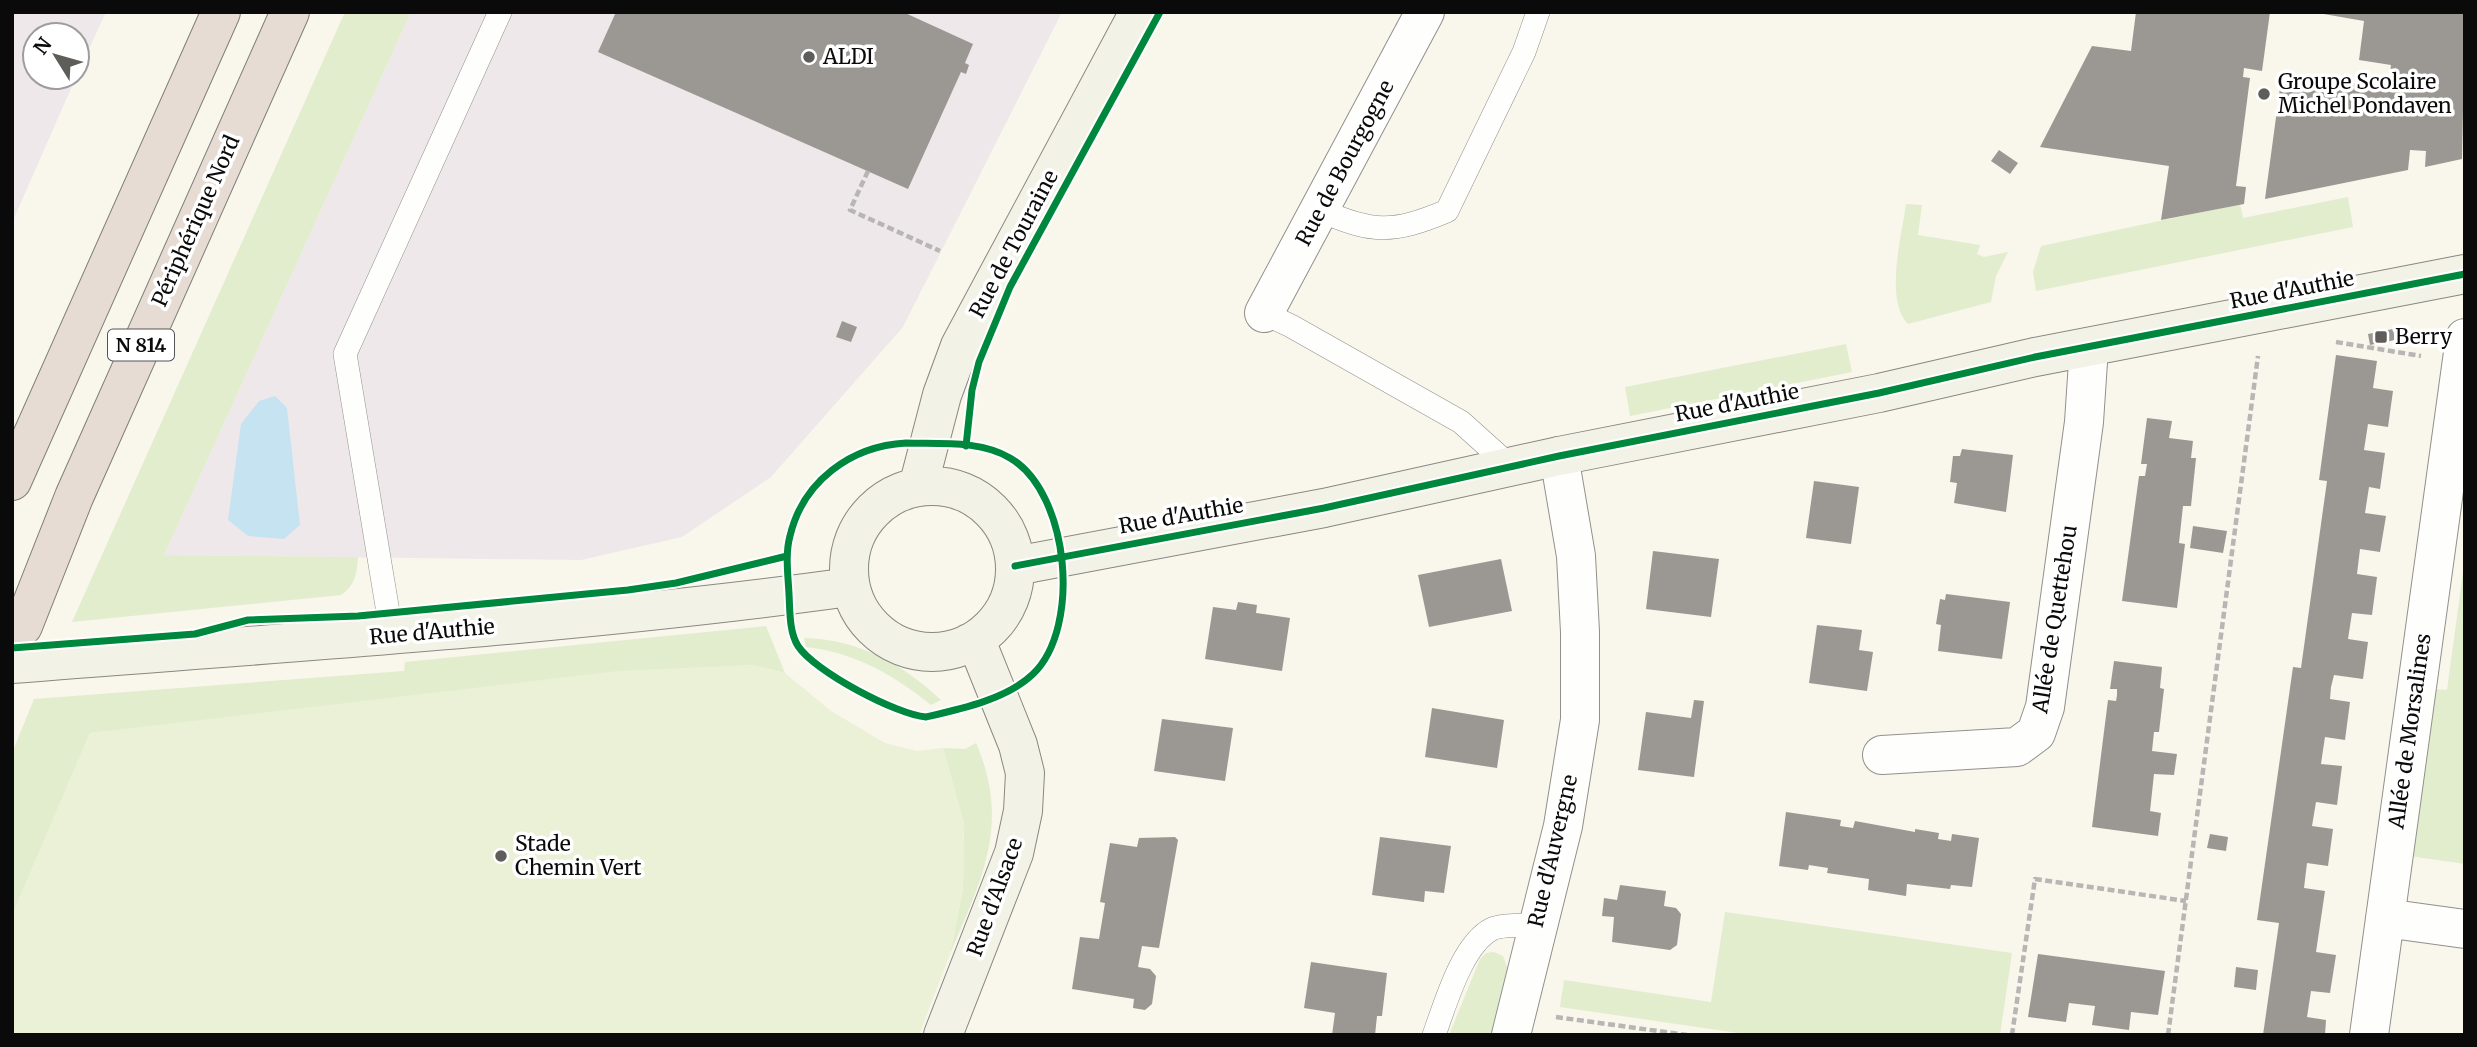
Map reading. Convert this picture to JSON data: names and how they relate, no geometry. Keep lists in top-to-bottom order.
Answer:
{
  "streets": {
    "highway": ["Périphérique Nord", "N 814"],
    "street": [
      "Rue de Bourgogne",
      "Rue de Touraine",
      "Rue d'Authie",
      "Allée de Quettehou",
      "Allée de Morsalines",
      "Rue d'Auvergne",
      "Rue d'Alsace"
    ]
  },
  "crossings": [
    ["Rue de Touraine", "Rue d'Authie"],
    ["Rue de Touraine", "Rue d'Alsace"],
    ["Rue d'Authie", "Allée de Quettehou"],
    ["Rue d'Authie", "Rue d'Auvergne"],
    ["Rue d'Authie", "Rue d'Alsace"]
  ],
  "places": {
    "other": ["ALDI", "Groupe Scolaire Michel Pondaven", "Stade Chemin Vert"],
    "transit": ["Berry"]
  },
  "north": "top left"
}
